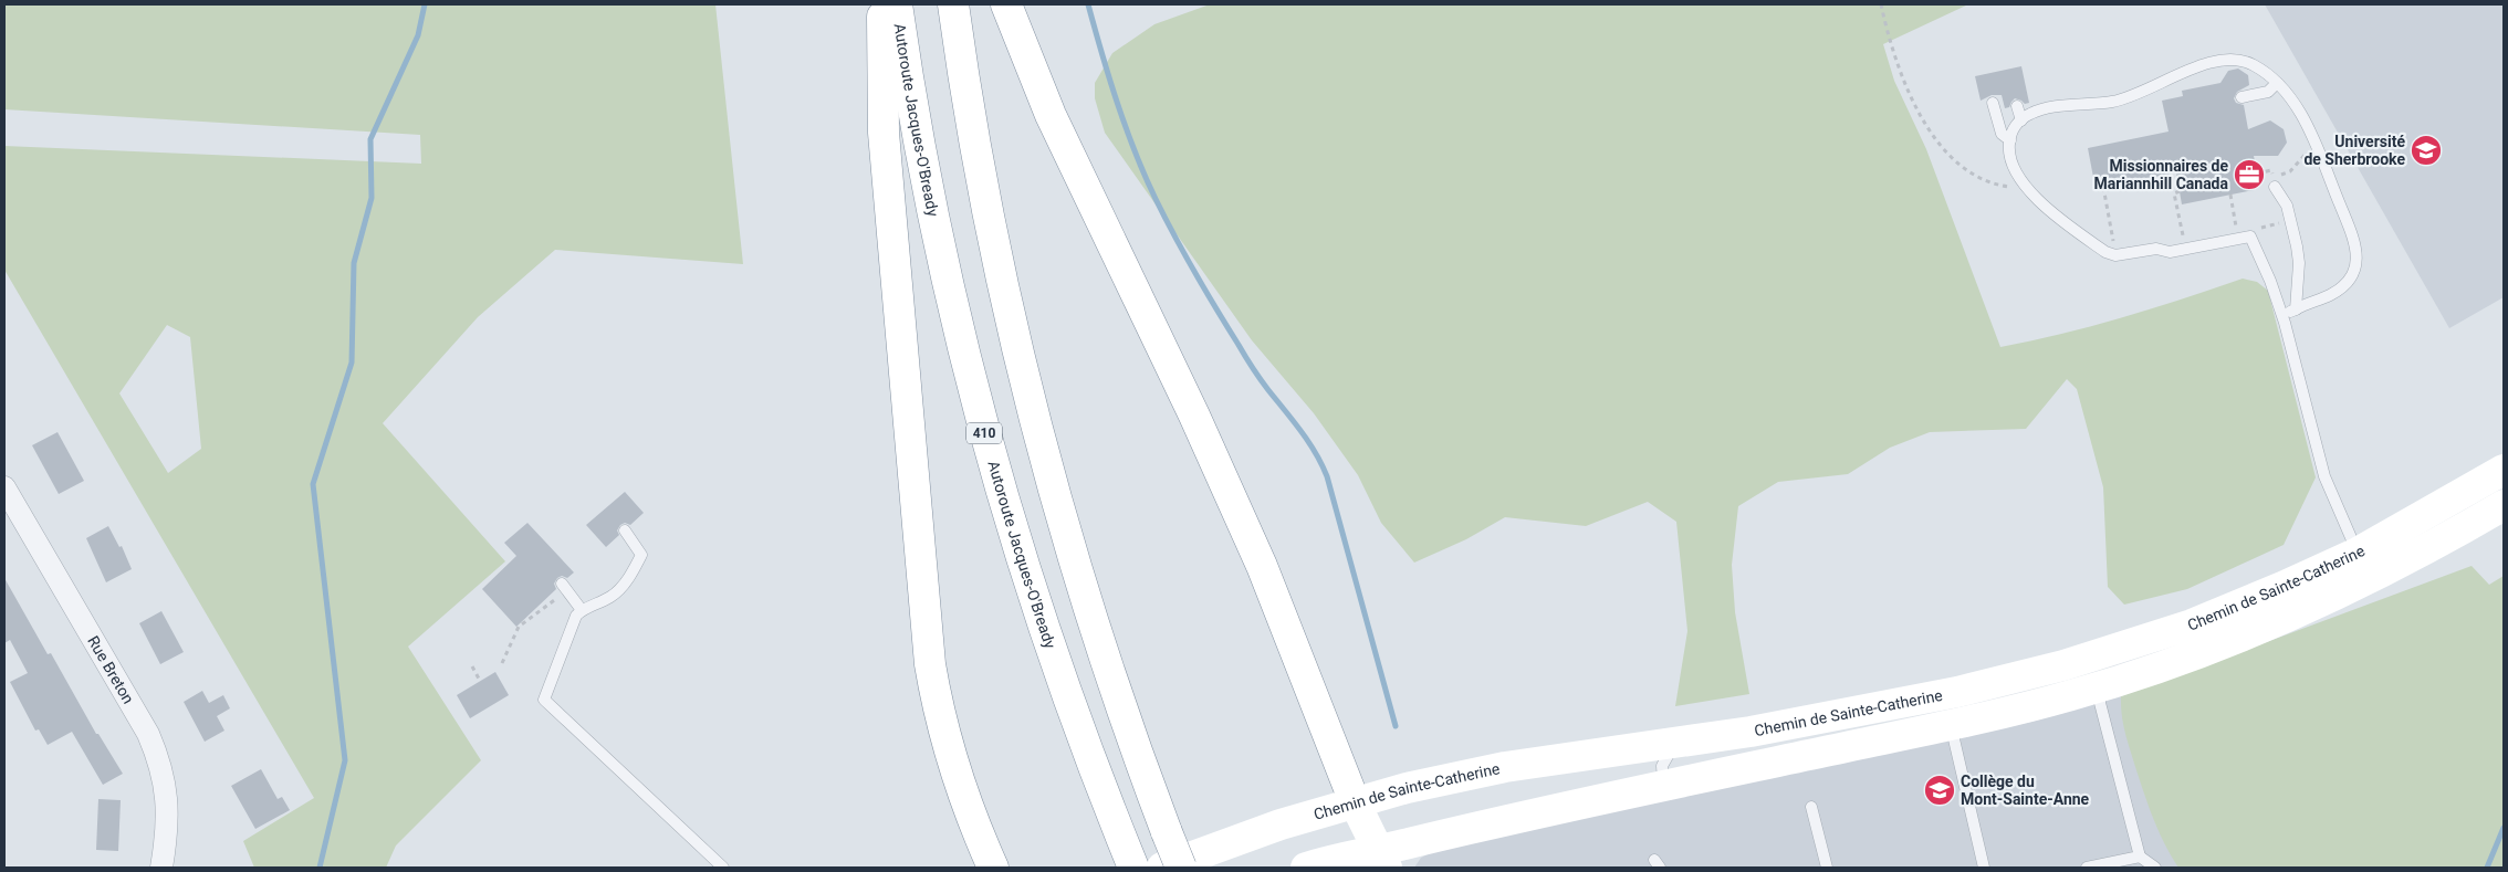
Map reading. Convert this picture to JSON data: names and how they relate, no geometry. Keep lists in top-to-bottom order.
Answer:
{
  "streets": {
    "main road": ["Autoroute Jacques-O'Bready", "410", "Chemin de Sainte-Catherine"],
    "street": ["Rue Breton"]
  },
  "places": {
    "school or university": ["Université de Sherbrooke", "Collège du Mont-Sainte-Anne"],
    "office": ["Missionnaires de Mariannhill Canada"]
  }
}
